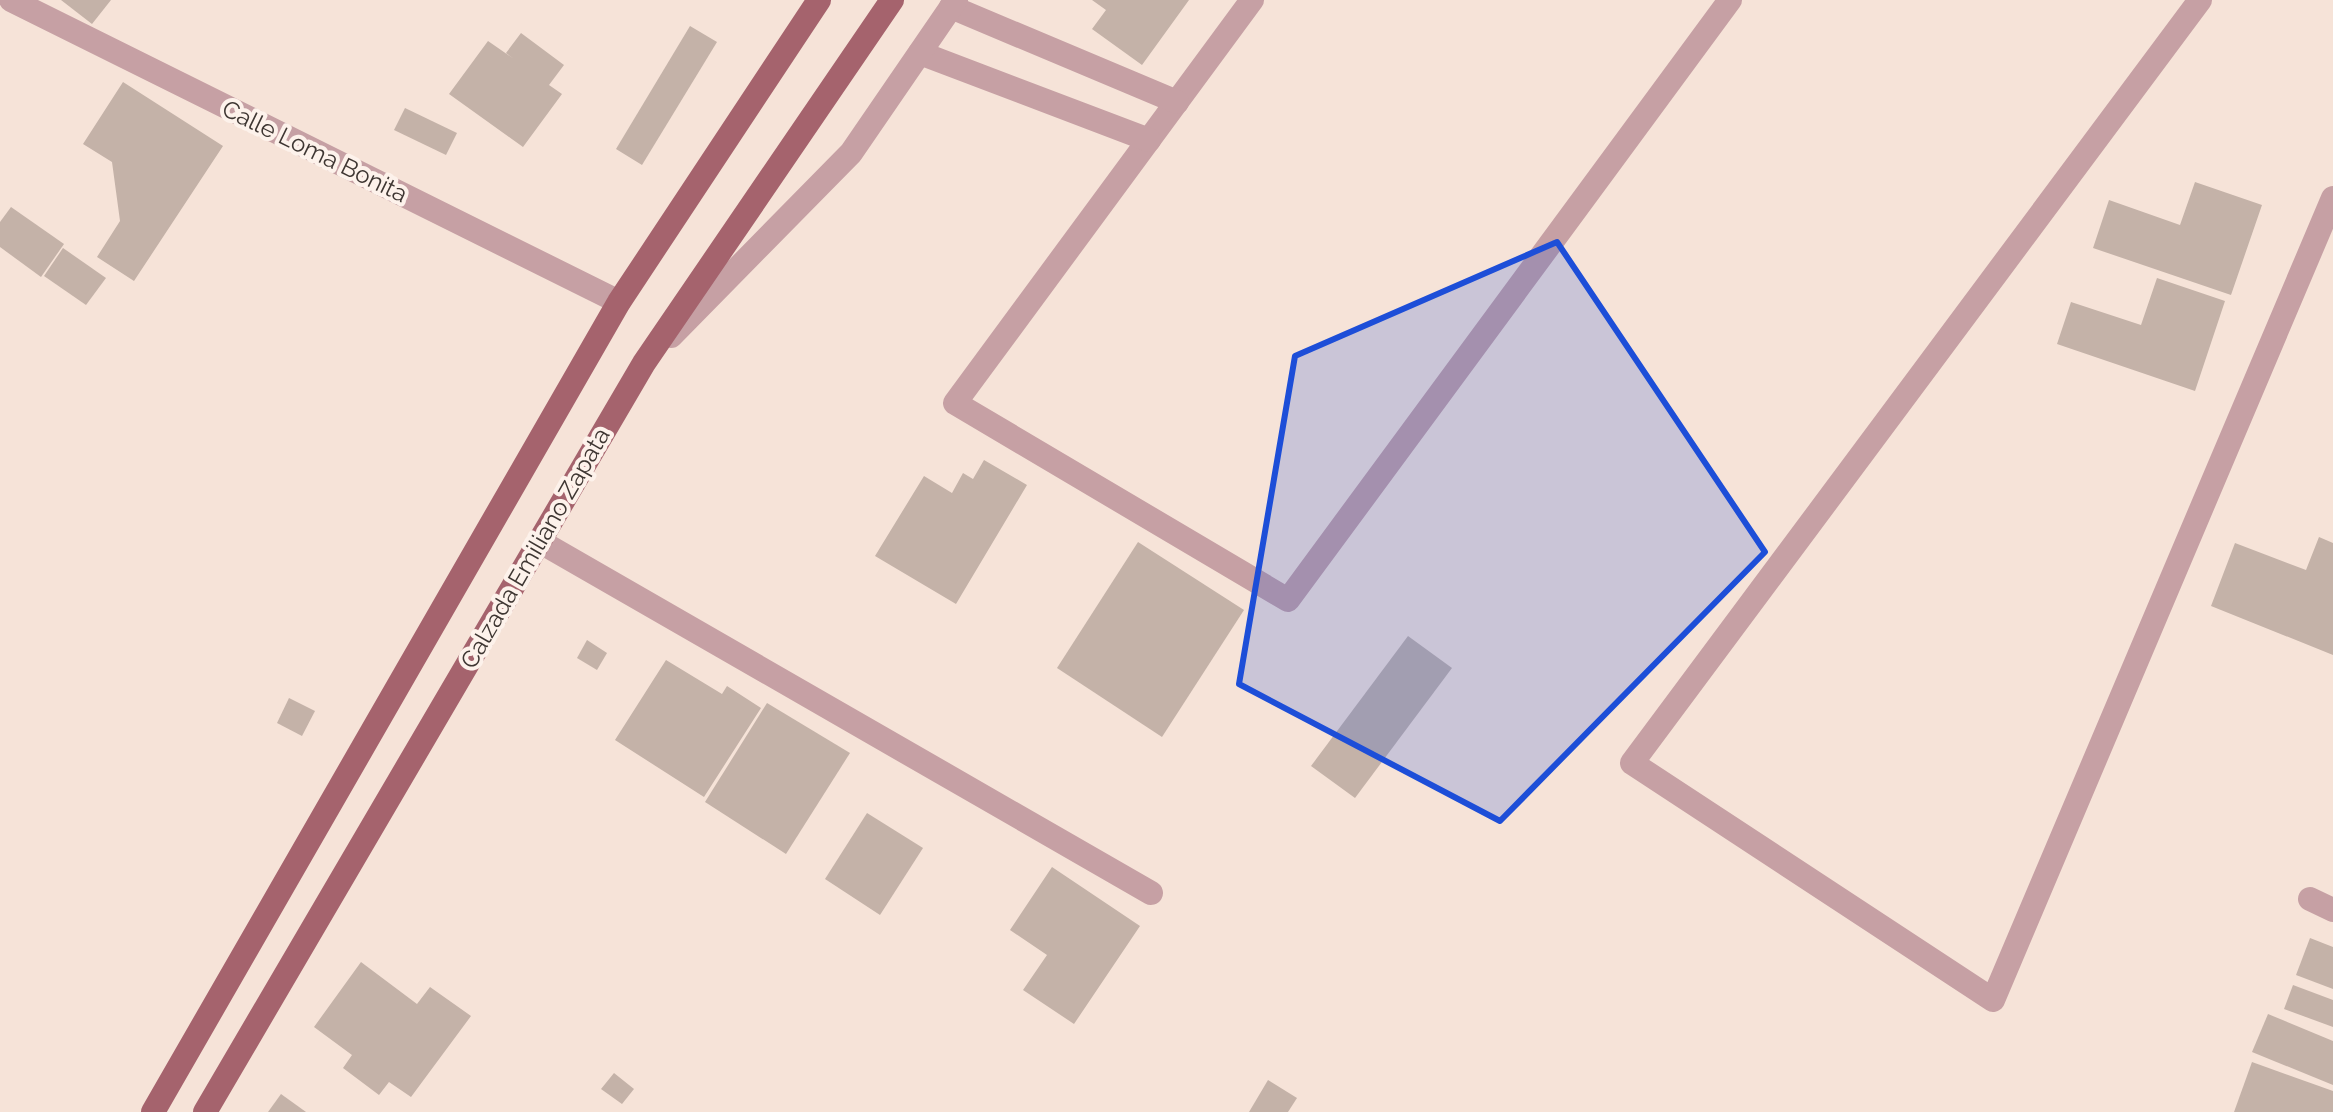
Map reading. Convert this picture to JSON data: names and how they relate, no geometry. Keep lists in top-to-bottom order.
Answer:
{
  "streets": {
    "main road": ["Calzada Emiliano Zapata"],
    "street": ["Calle Loma Bonita"]
  },
  "crossings": [
    ["Calle Loma Bonita", "Calzada Emiliano Zapata"]
  ]
}
